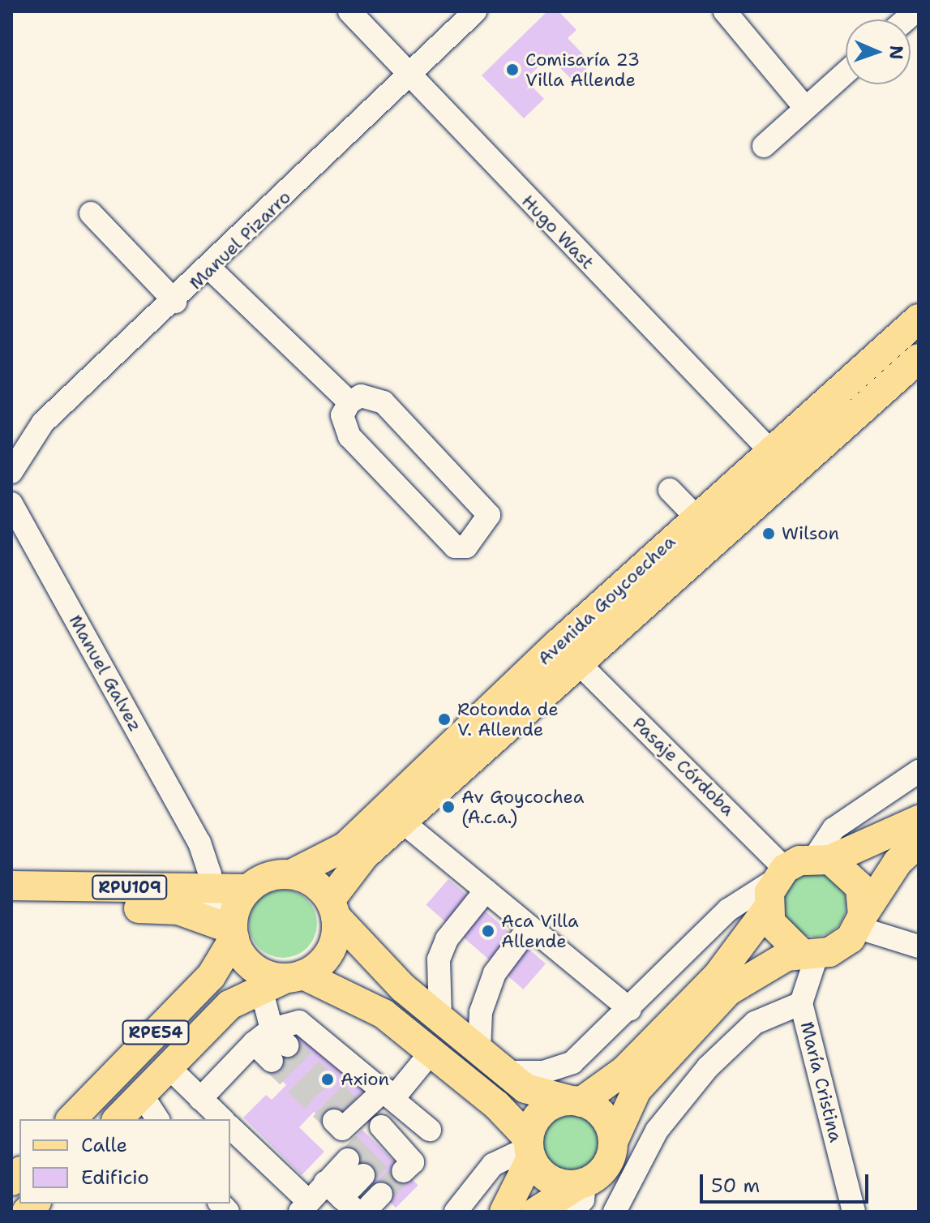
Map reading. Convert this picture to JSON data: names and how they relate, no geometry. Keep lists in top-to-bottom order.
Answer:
{
  "streets": {
    "main road": ["Avenida Goycoechea", "RPU109", "RPE54"],
    "street": [
      "Hugo Wast",
      "Manuel Pizarro",
      "Manuel Galvez",
      "Pasaje Córdoba",
      "María Cristina"
    ]
  },
  "crossings": [
    ["Hugo Wast", "Manuel Pizarro"],
    ["Hugo Wast", "Avenida Goycoechea"],
    ["Avenida Goycoechea", "Manuel Galvez"],
    ["Avenida Goycoechea", "Pasaje Córdoba"],
    ["Avenida Goycoechea", "RPU109"],
    ["Avenida Goycoechea", "RPE54"],
    ["Manuel Galvez", "RPU109"],
    ["Manuel Galvez", "RPE54"],
    ["Pasaje Córdoba", "María Cristina"],
    ["RPU109", "RPE54"]
  ],
  "places": [
    "Comisaría 23 Villa Allende",
    "Wilson",
    "Rotonda de V. Allende",
    "Av Goycochea (A.c.a.)",
    "Aca Villa Allende",
    "Axion"
  ],
  "legend": ["Calle", "Edificio"],
  "scale_bar": "50 m",
  "north": "right"
}
